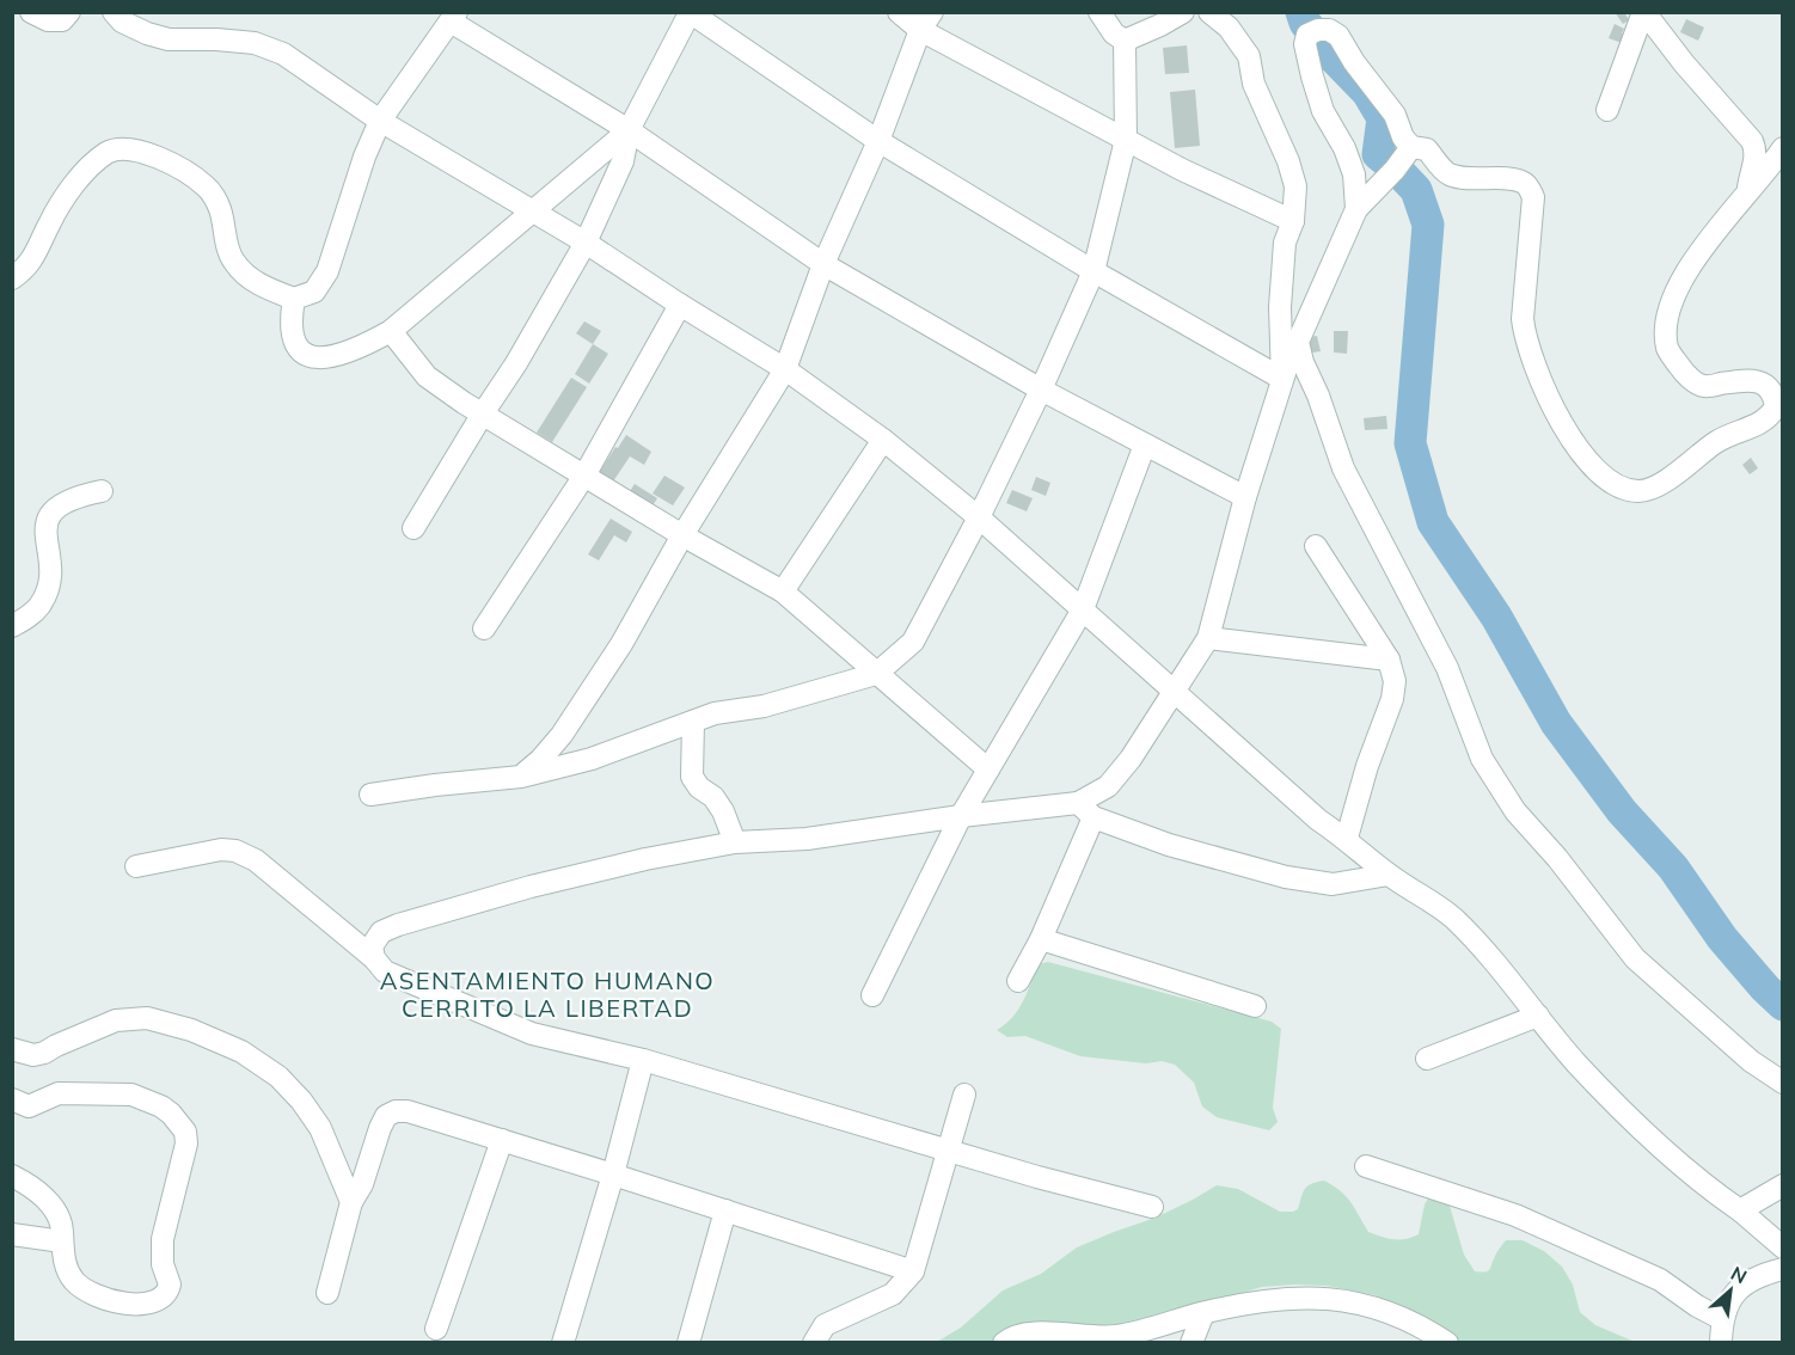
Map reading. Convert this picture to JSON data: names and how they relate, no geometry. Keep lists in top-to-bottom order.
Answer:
{
  "districts": ["ASENTAMIENTO HUMANO CERRITO LA LIBERTAD"],
  "north": "top right"
}
